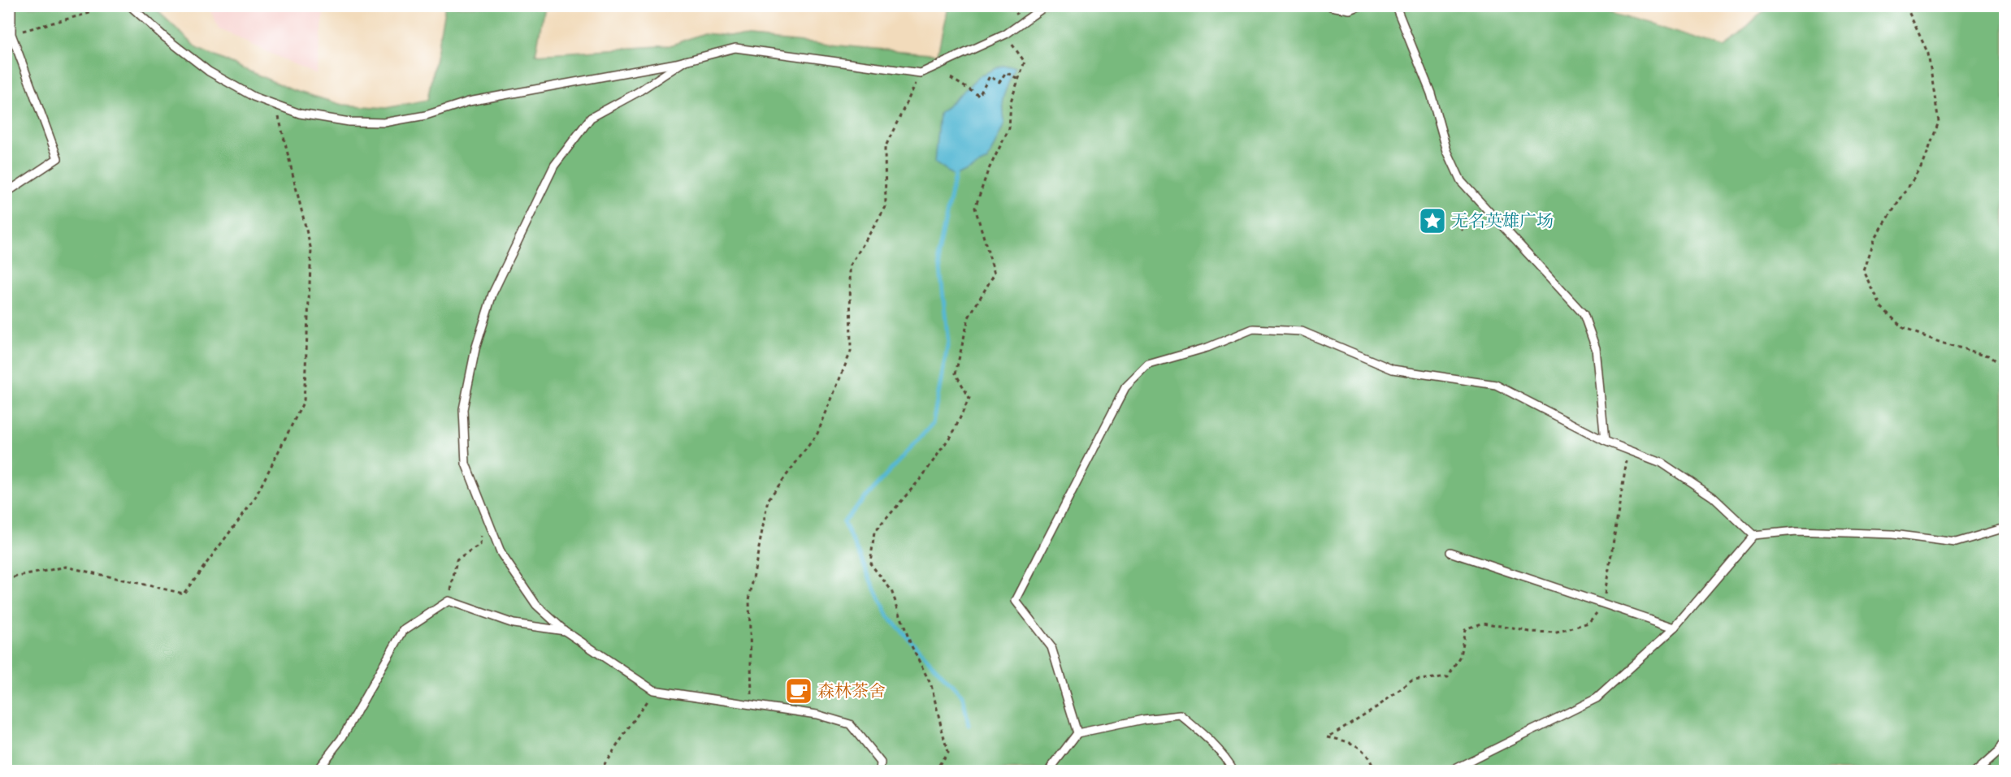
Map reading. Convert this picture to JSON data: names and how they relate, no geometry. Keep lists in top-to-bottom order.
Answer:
{
  "places": {
    "place": ["无名英雄广场"],
    "cafe": ["森林茶舍"]
  }
}
